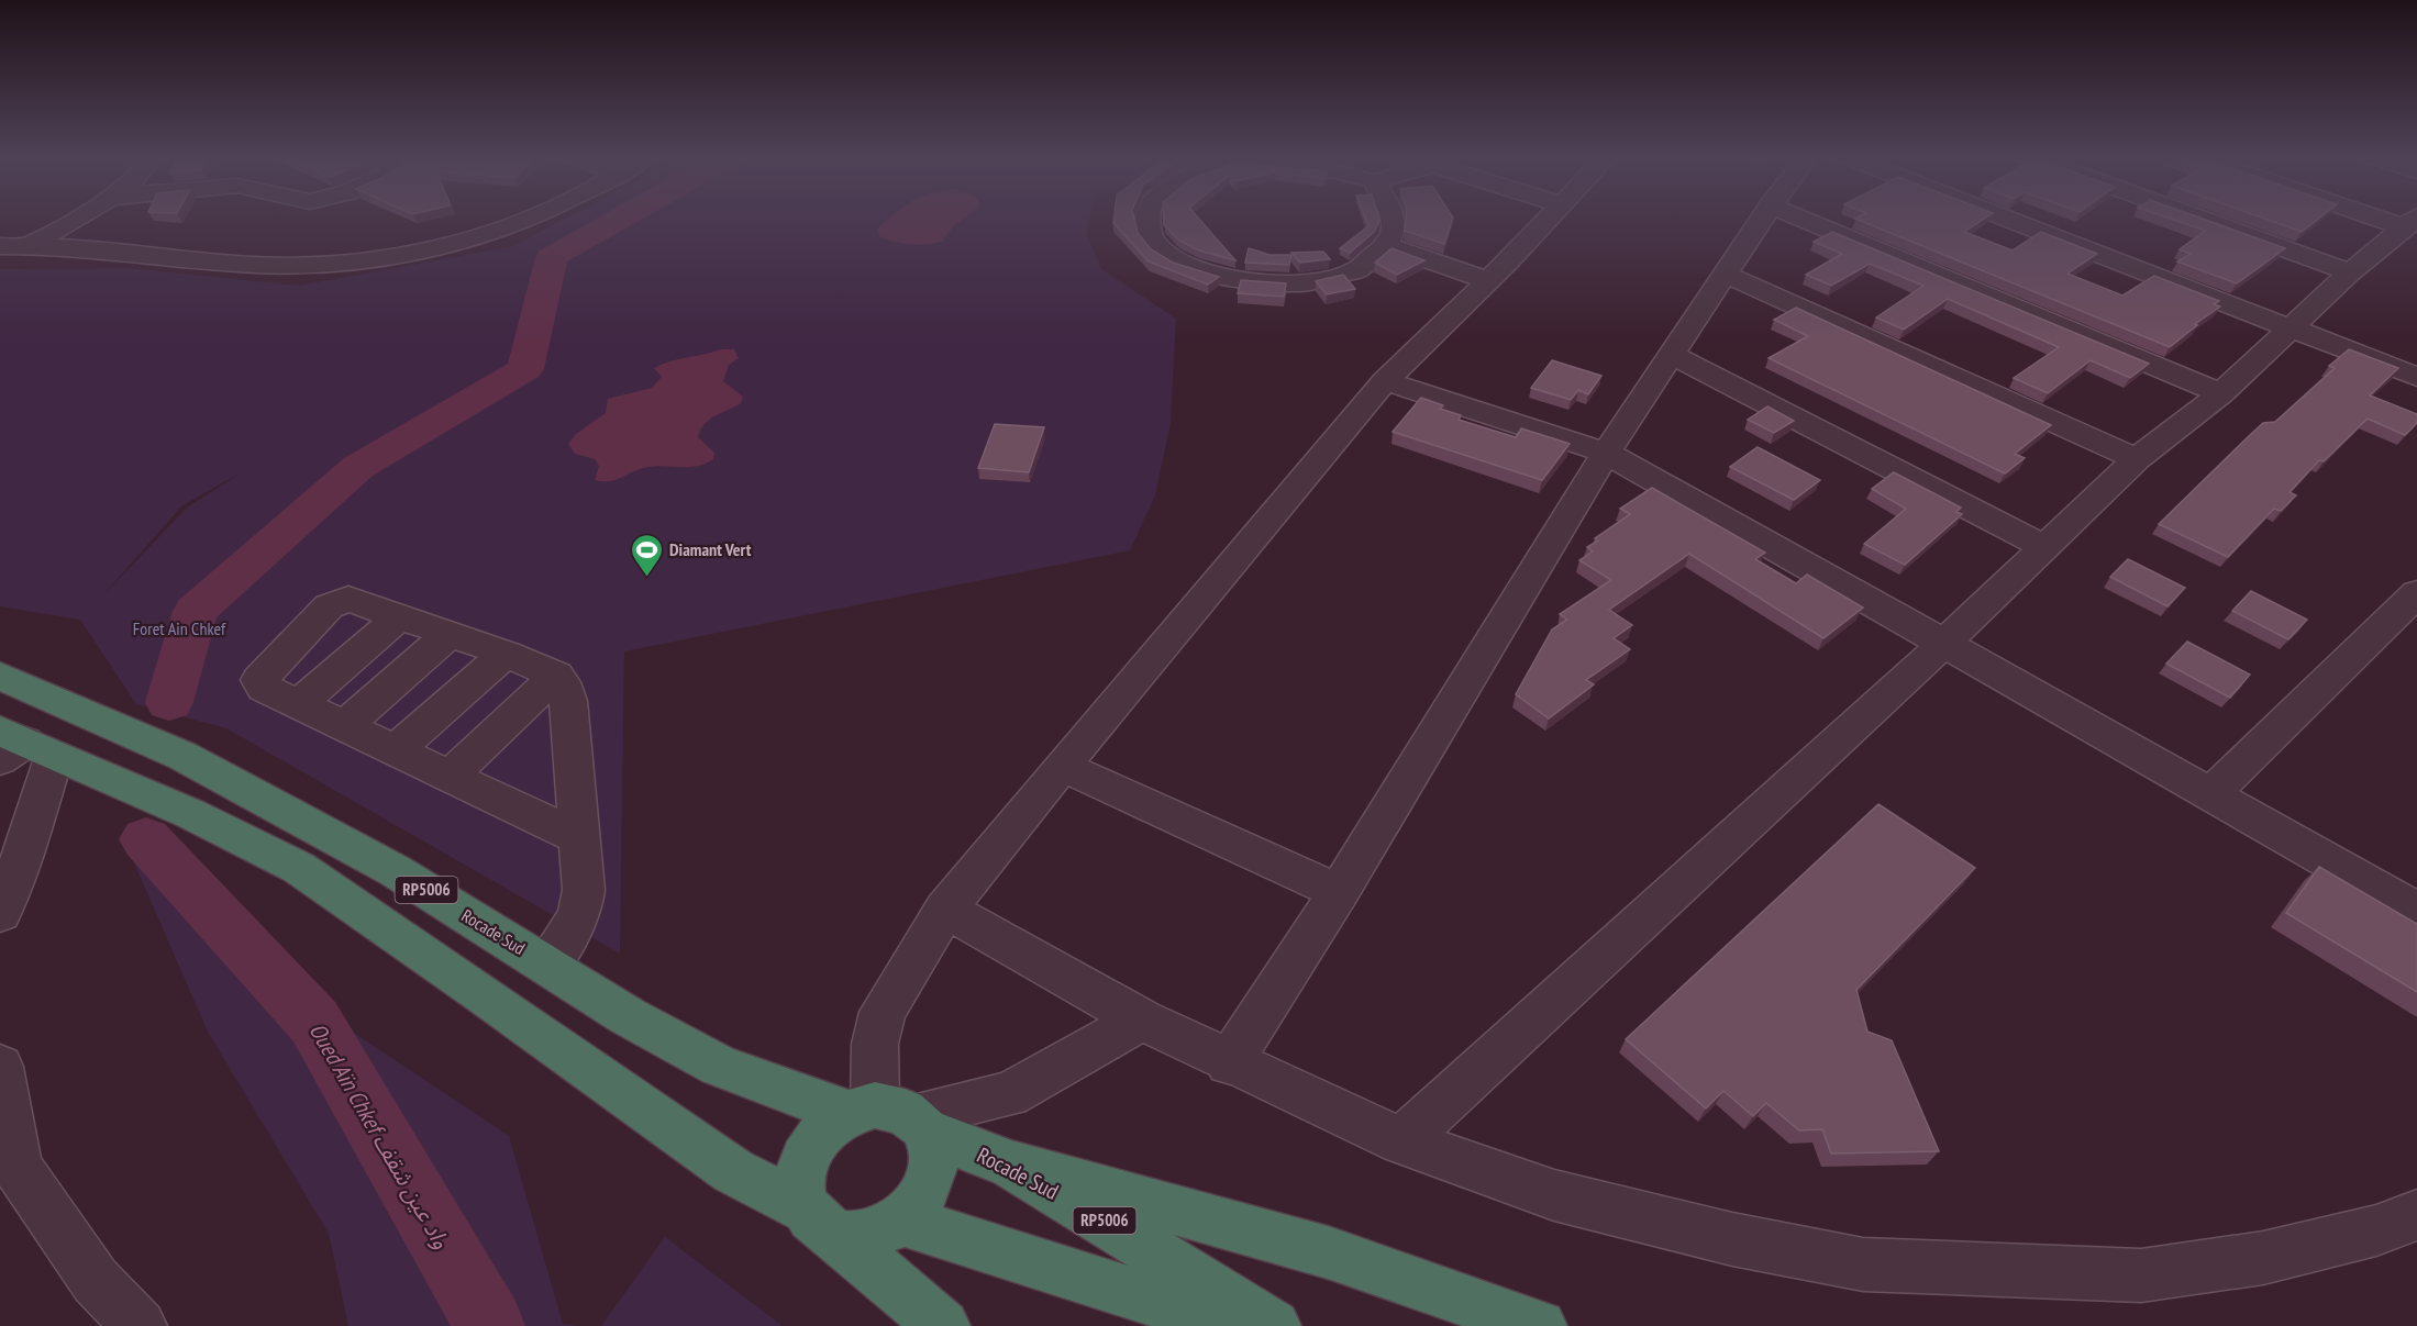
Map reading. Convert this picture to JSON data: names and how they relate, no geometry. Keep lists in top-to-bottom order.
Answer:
{
  "streets": {
    "highway": ["RP5006", "Rocade Sud"]
  },
  "crossings": [
    ["RP5006", "Rocade Sud"]
  ],
  "water": ["Oued Aïn Chkef واد عين شقف"],
  "parks": ["Foret Ain Chkef"],
  "places": {
    "sports": ["Diamant Vert"]
  }
}
